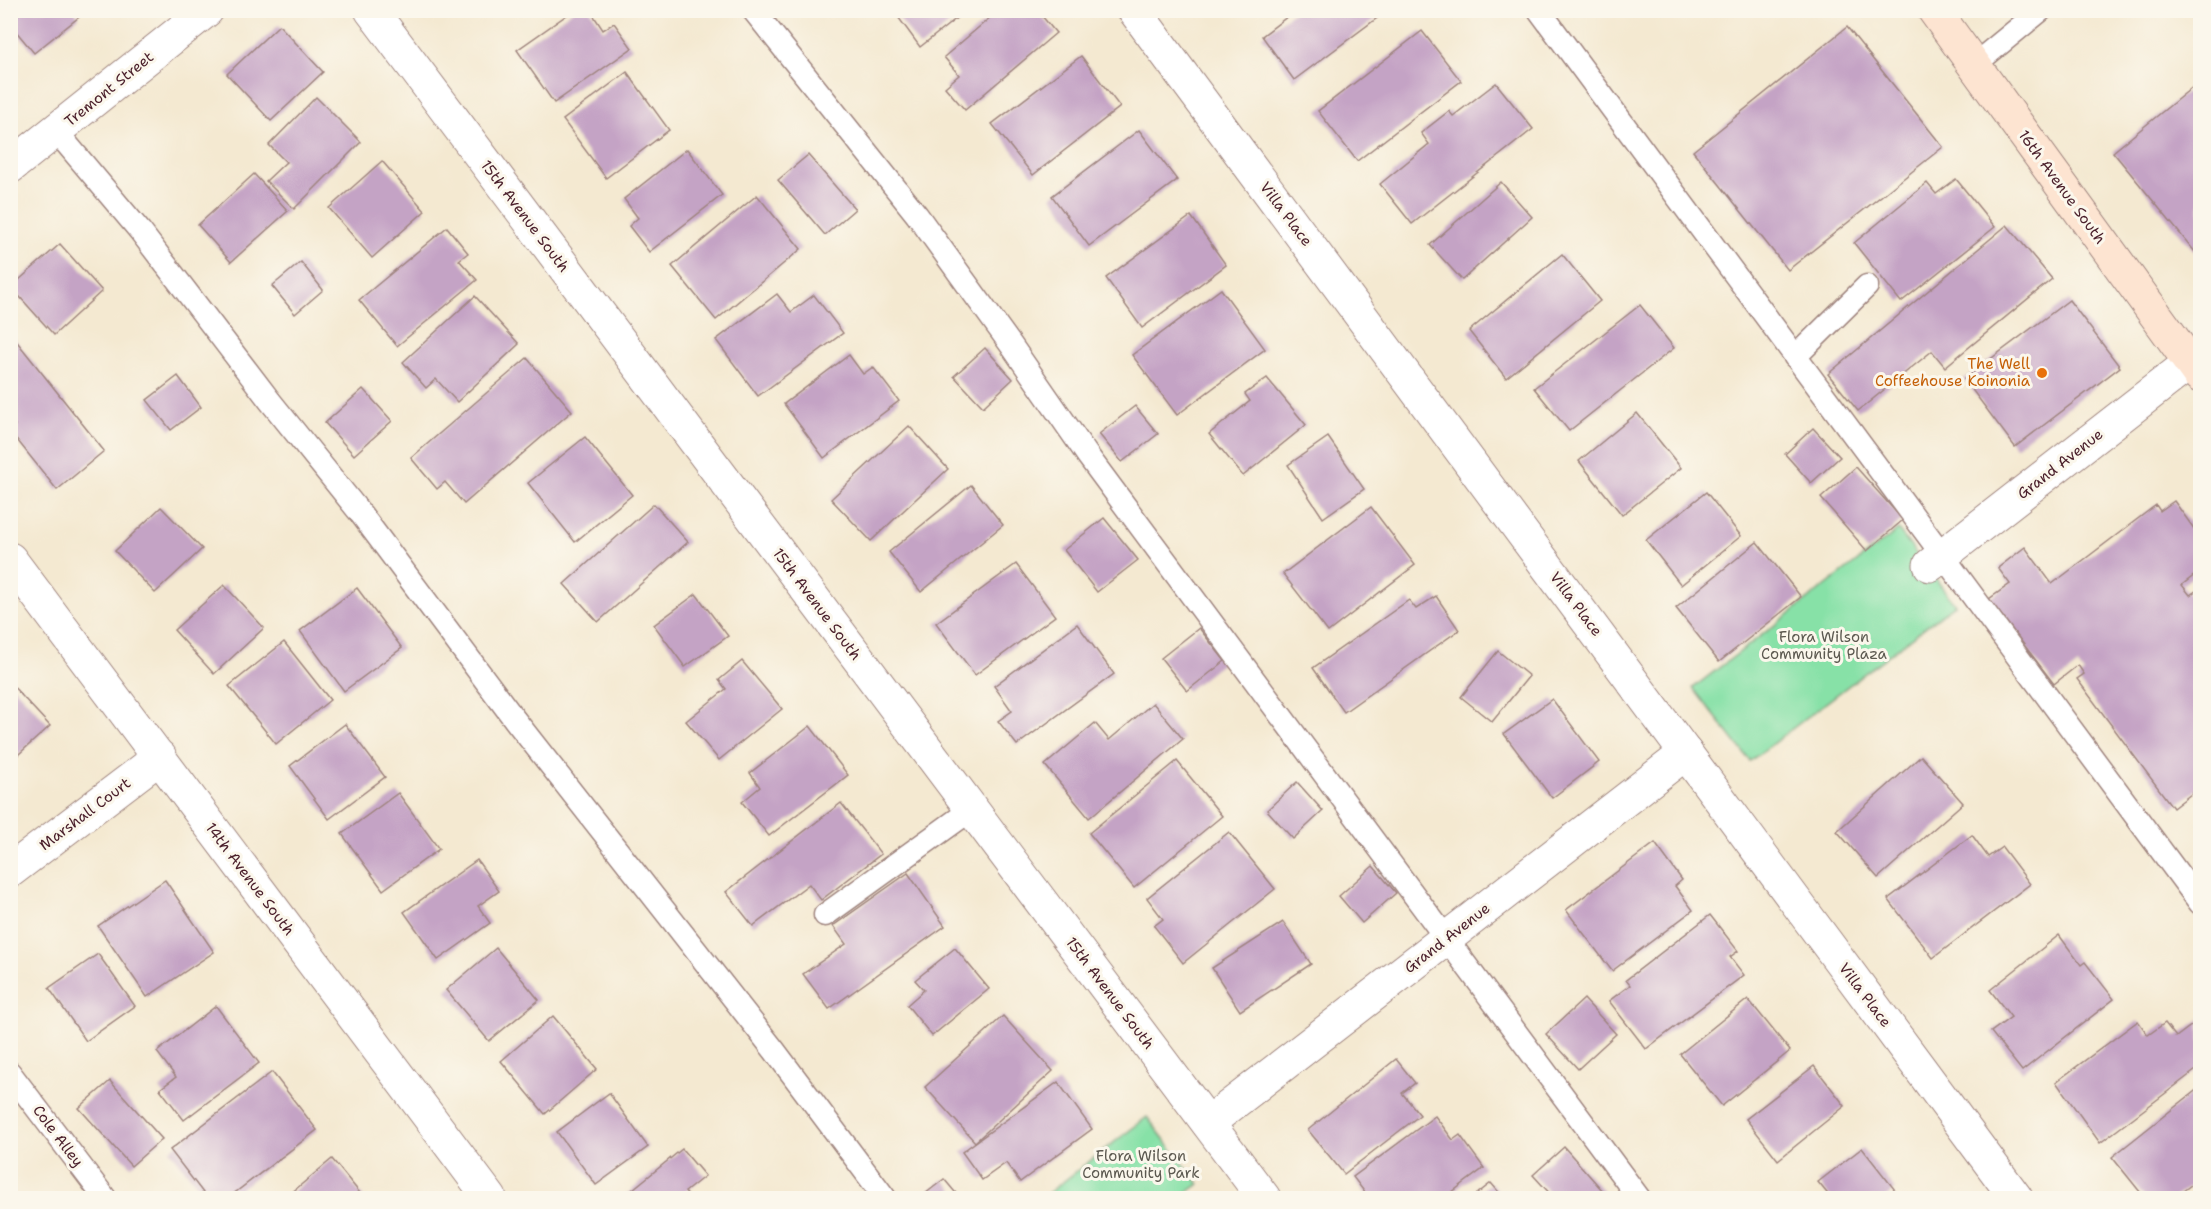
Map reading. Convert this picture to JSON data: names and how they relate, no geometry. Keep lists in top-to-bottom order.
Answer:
{
  "streets": {
    "main road": ["16th Avenue South"],
    "street": [
      "Tremont Street",
      "Villa Place",
      "15th Avenue South",
      "Grand Avenue",
      "Marshall Court",
      "14th Avenue South"
    ],
    "lane": ["Cole Alley"]
  },
  "crossings": [
    ["16th Avenue South", "Grand Avenue"],
    ["Villa Place", "Grand Avenue"],
    ["15th Avenue South", "Grand Avenue"],
    ["Marshall Court", "14th Avenue South"]
  ],
  "parks": ["Flora Wilson Community Plaza", "Flora Wilson Community Park"],
  "places": ["The Well Coffeehouse Koinonia"]
}
